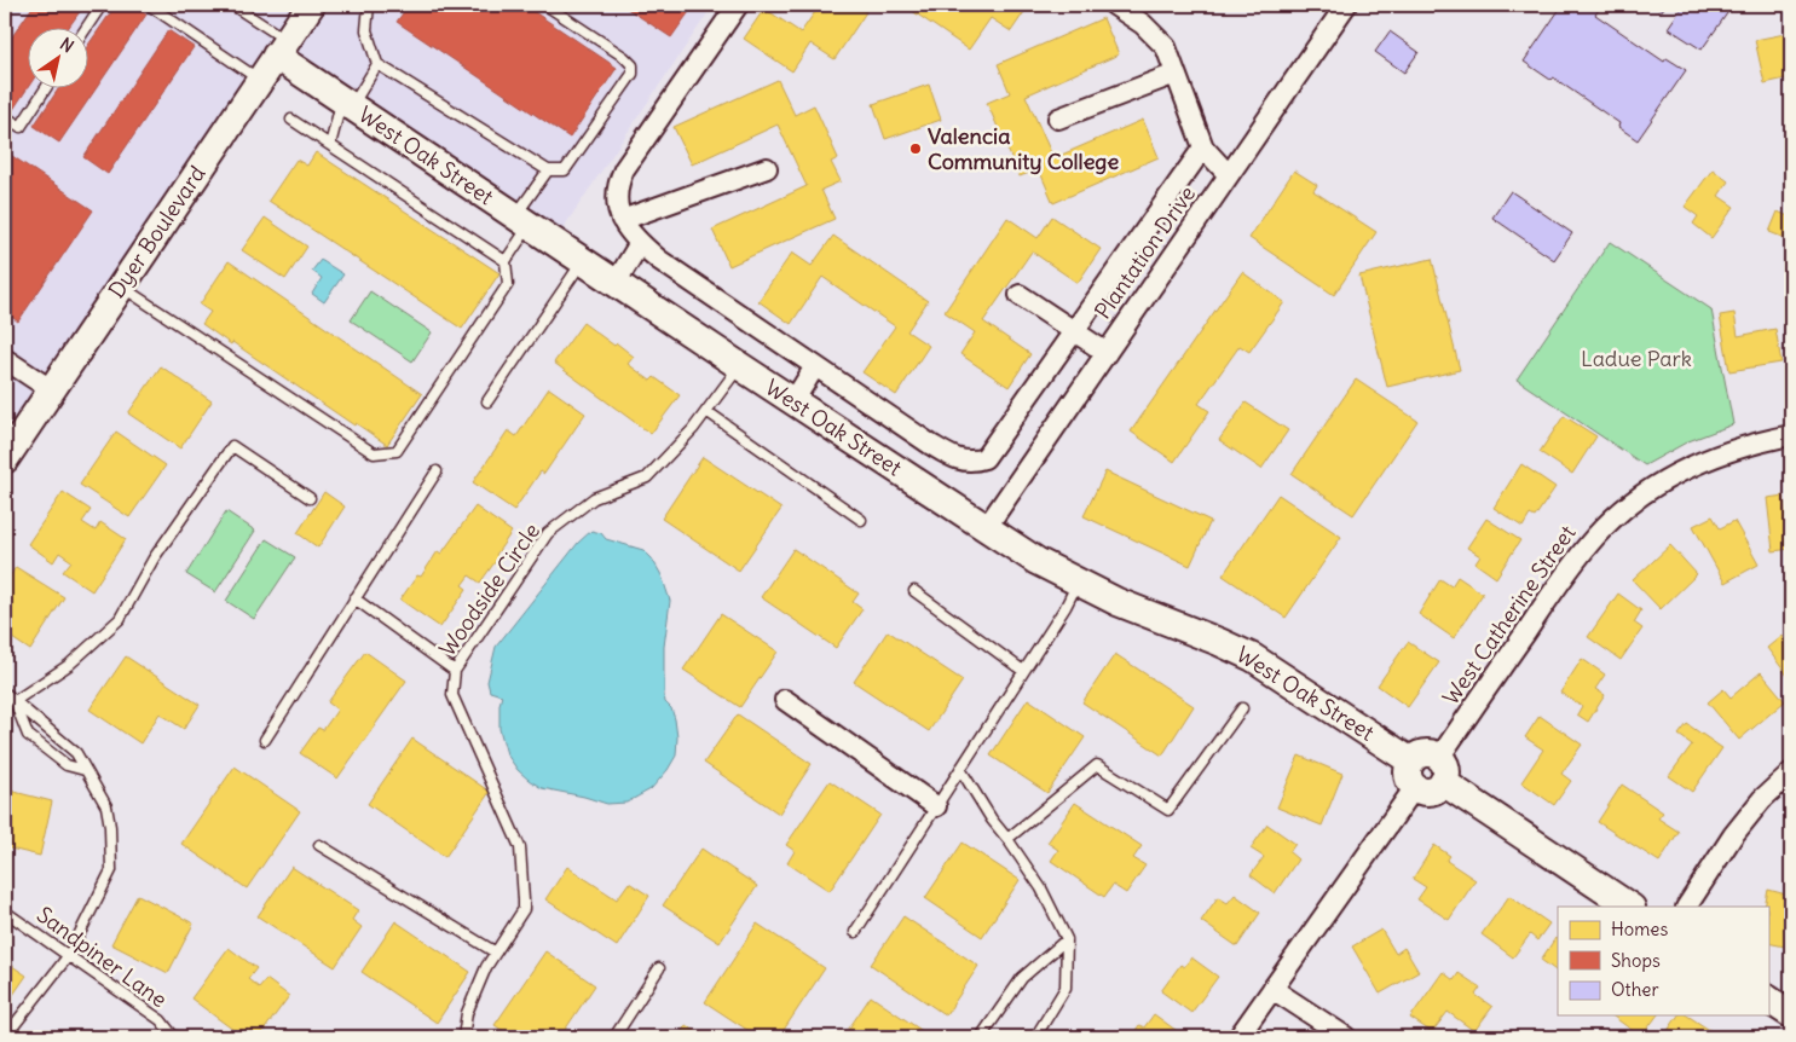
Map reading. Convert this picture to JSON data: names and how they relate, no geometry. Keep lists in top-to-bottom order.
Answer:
{
  "streets": {
    "street": [
      "West Oak Street",
      "Dyer Boulevard",
      "Plantation Drive",
      "West Catherine Street"
    ],
    "lane": ["Woodside Circle", "Sandpiner Lane"]
  },
  "crossings": [
    ["West Oak Street", "Dyer Boulevard"],
    ["West Oak Street", "Plantation Drive"],
    ["West Oak Street", "Woodside Circle"]
  ],
  "parks": ["Ladue Park"],
  "places": ["Valencia Community College"],
  "legend": ["Homes", "Shops", "Other"],
  "north": "top right"
}
